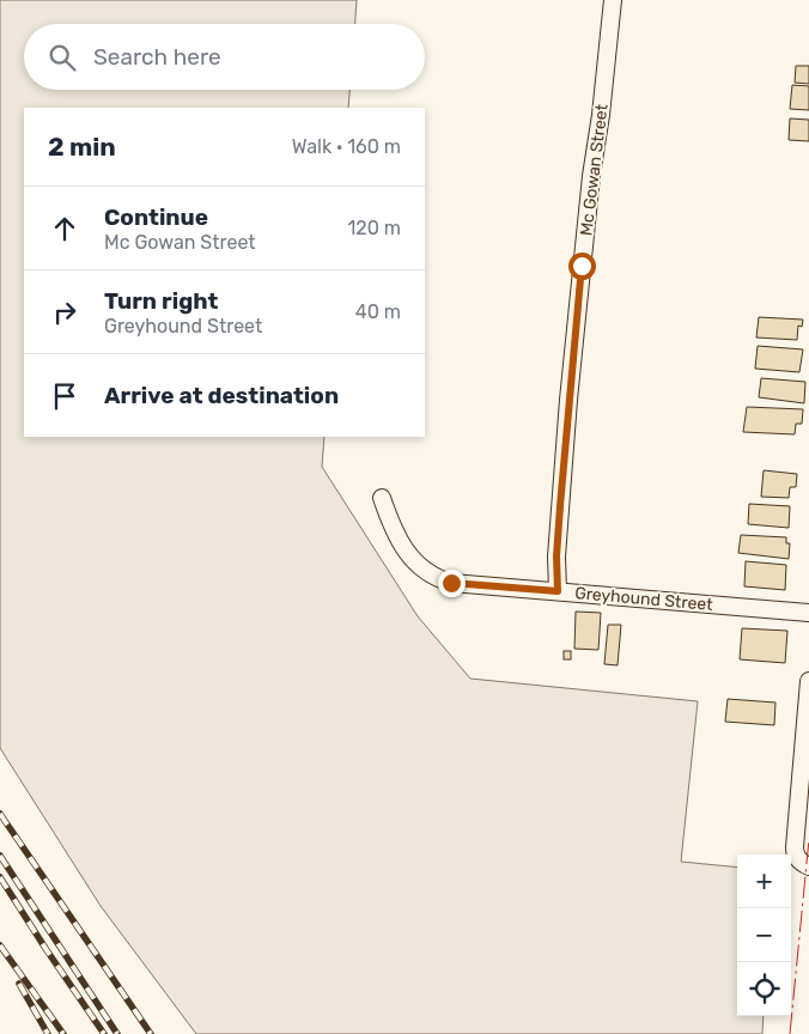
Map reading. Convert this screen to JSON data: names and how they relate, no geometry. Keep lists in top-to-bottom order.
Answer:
{
  "streets": {
    "street": ["Mc Gowan Street", "Greyhound Street"]
  },
  "crossings": [
    ["Mc Gowan Street", "Greyhound Street"]
  ],
  "page": {
    "search": "Search here",
    "heading": ["2 min", "Walk · 160 m"],
    "list": [
      ["Continue", "Mc Gowan Street", "120 m"],
      ["Turn right", "Greyhound Street", "40 m"],
      "Arrive at destination"
    ],
    "map_buttons": ["+", "−"]
  }
}
